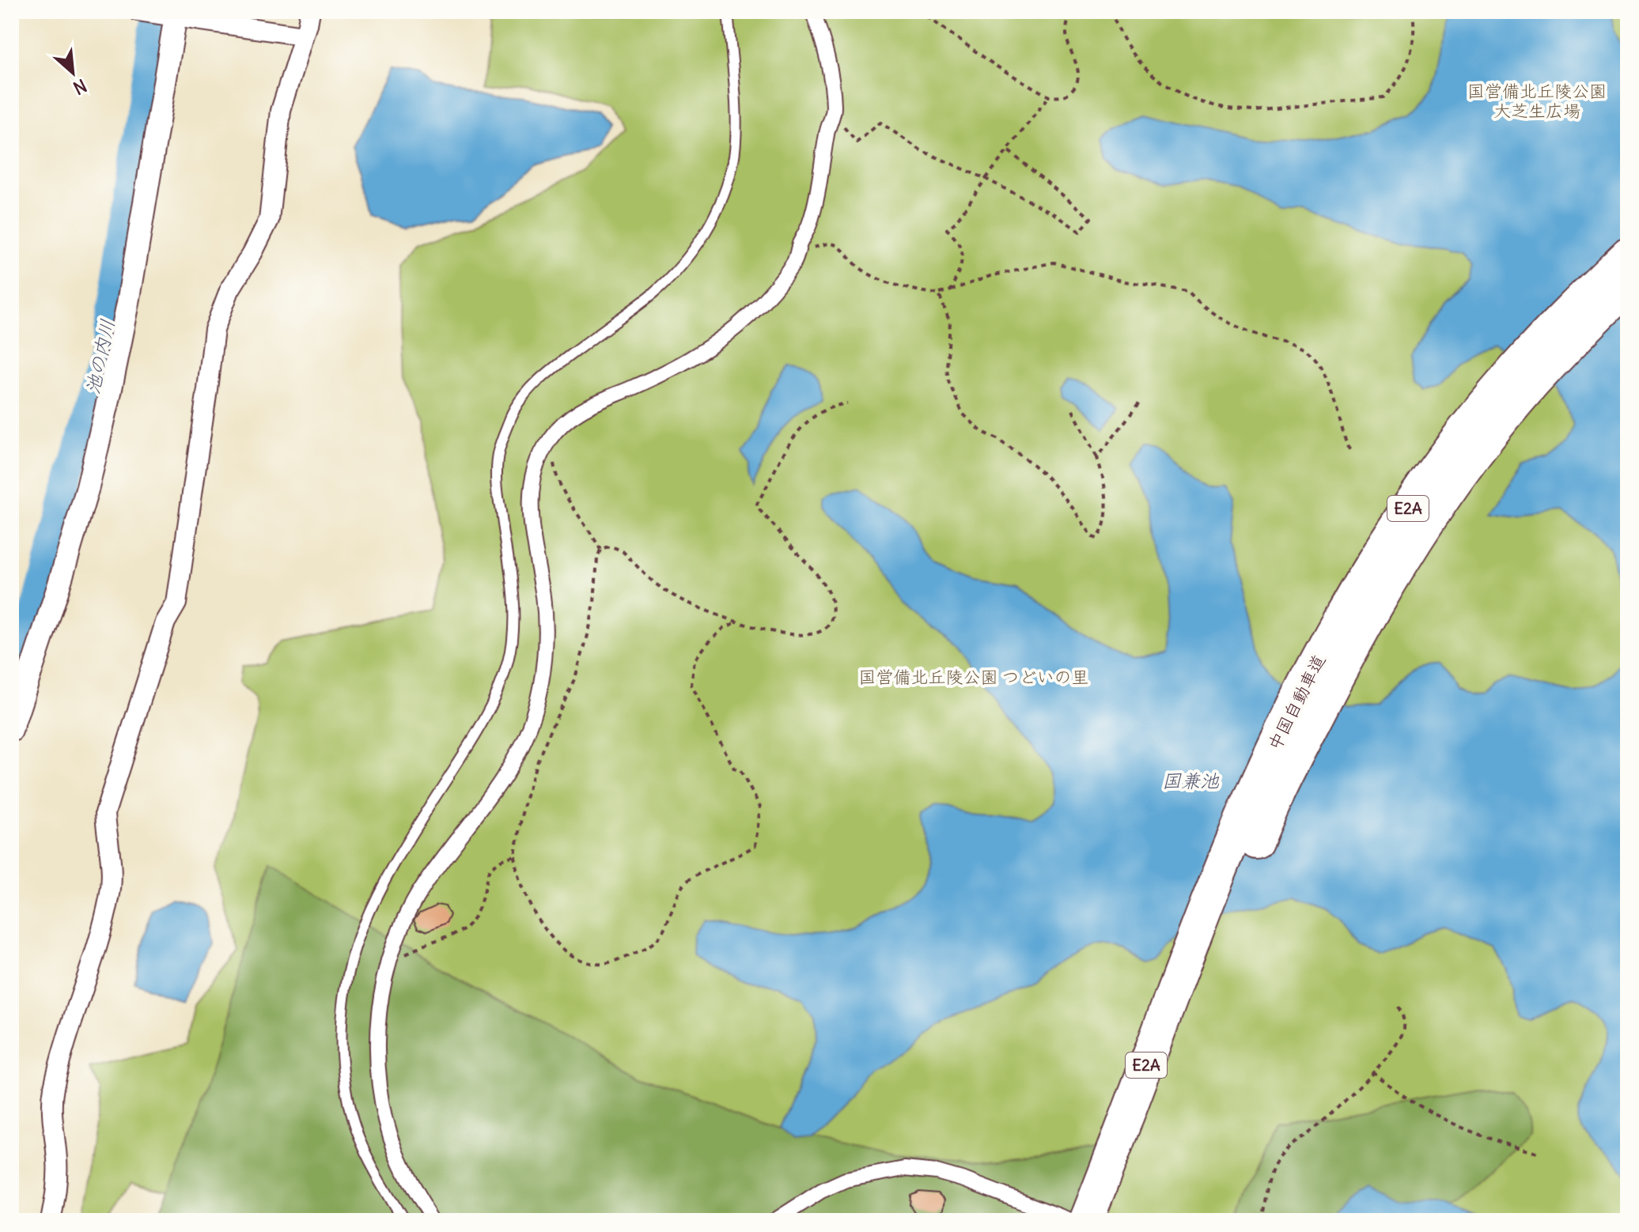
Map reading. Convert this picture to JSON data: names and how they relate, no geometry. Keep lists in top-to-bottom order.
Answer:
{
  "streets": {
    "highway": ["E2A", "中国自動車道"]
  },
  "water": ["池の内川", "国兼池"],
  "parks": ["国営備北丘陵公園 大芝生広場", "国営備北丘陵公園 つどいの里"],
  "north": "bottom right"
}
